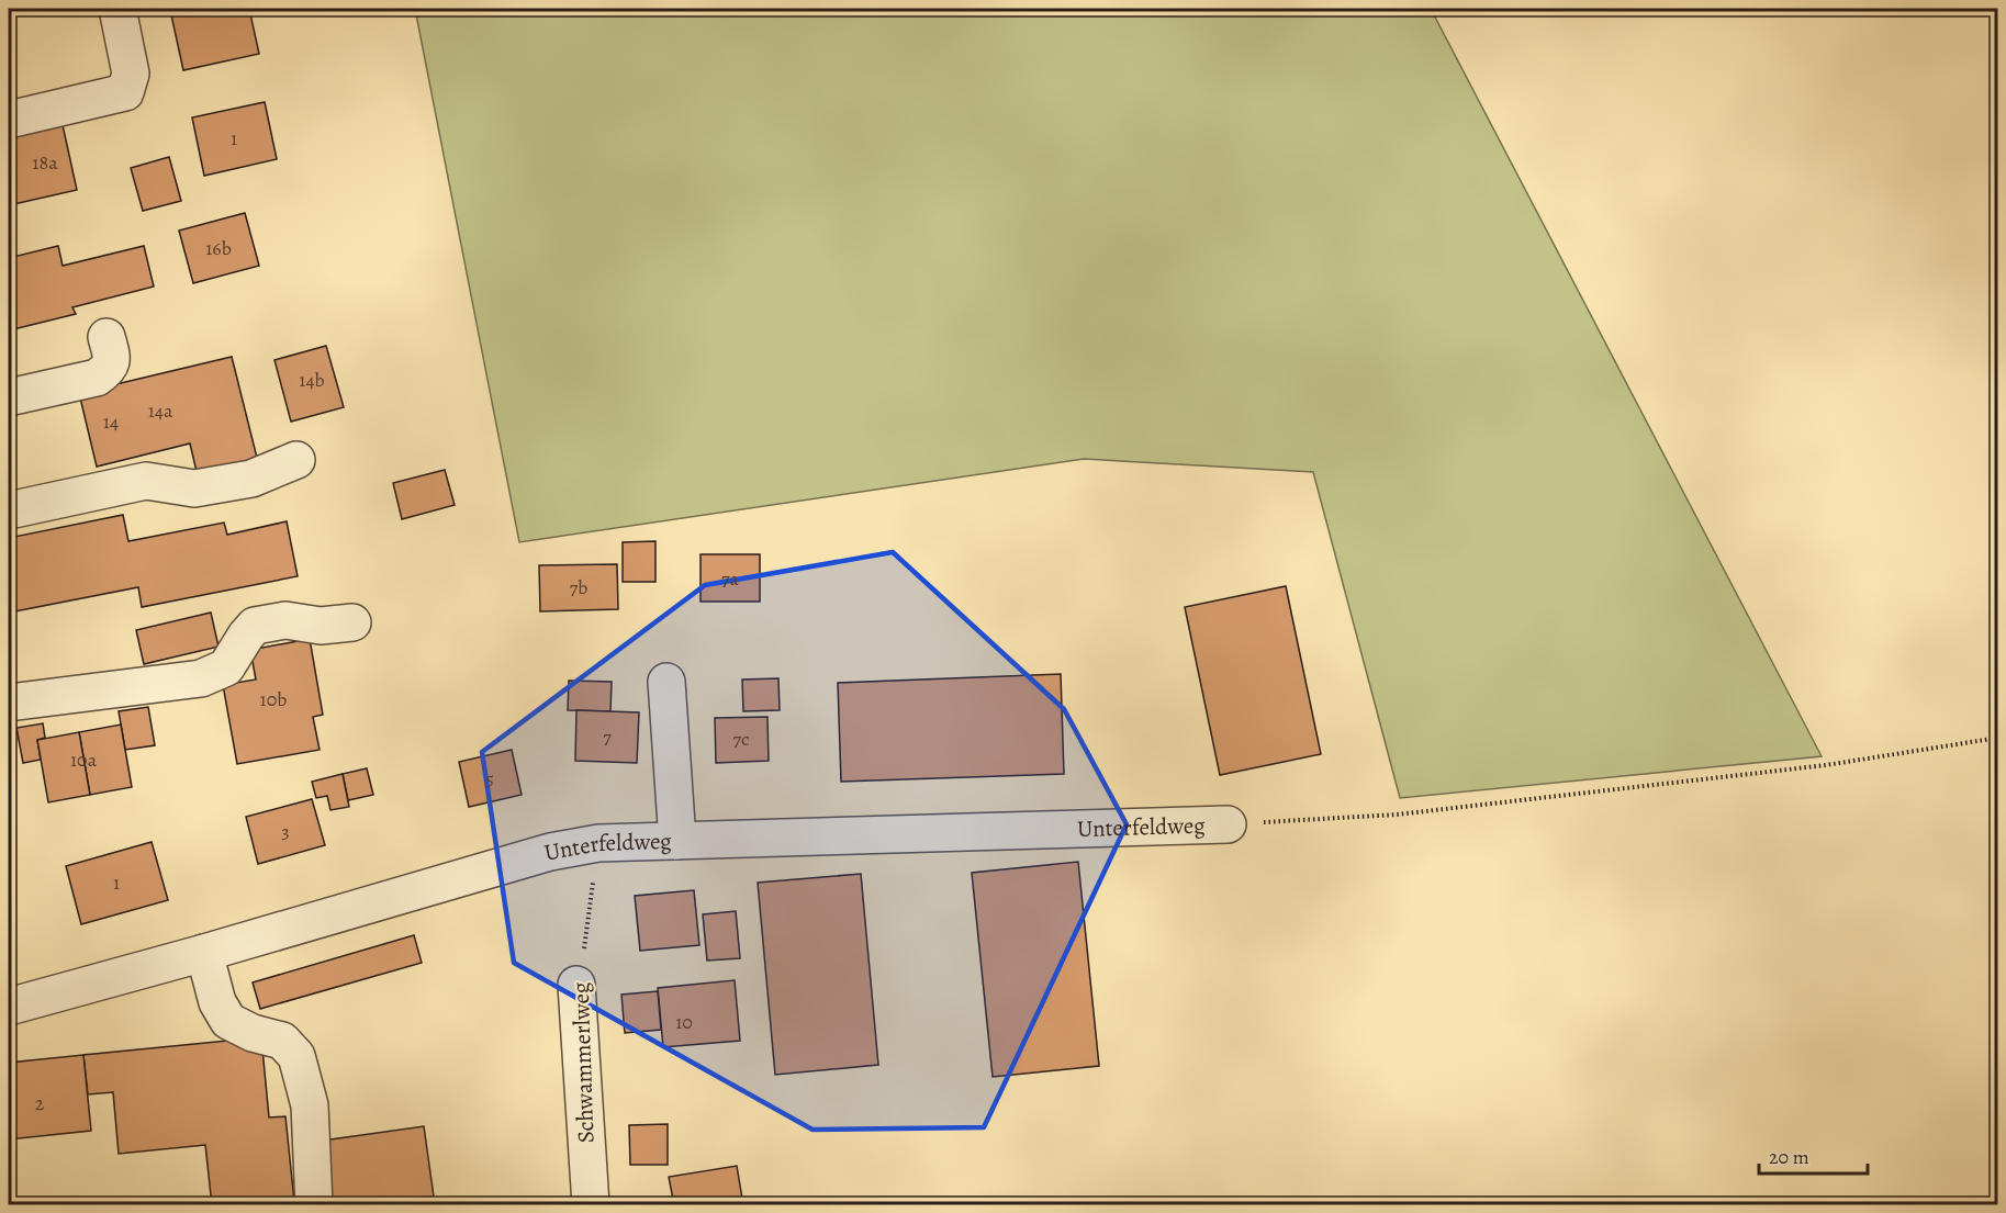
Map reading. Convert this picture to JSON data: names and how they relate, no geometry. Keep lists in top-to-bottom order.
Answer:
{
  "streets": {
    "street": ["Unterfeldweg", "Schwammerlweg"]
  },
  "crossings": [
    ["Unterfeldweg", "Schwammerlweg"]
  ],
  "house_numbers": [
    "1",
    "18a",
    "16b",
    "14b",
    "14a",
    "14",
    "7a",
    "7b",
    "10b",
    "7",
    "7c",
    "10a",
    "5",
    "3",
    "1",
    "10",
    "2"
  ],
  "scale_bar": "20 m"
}
